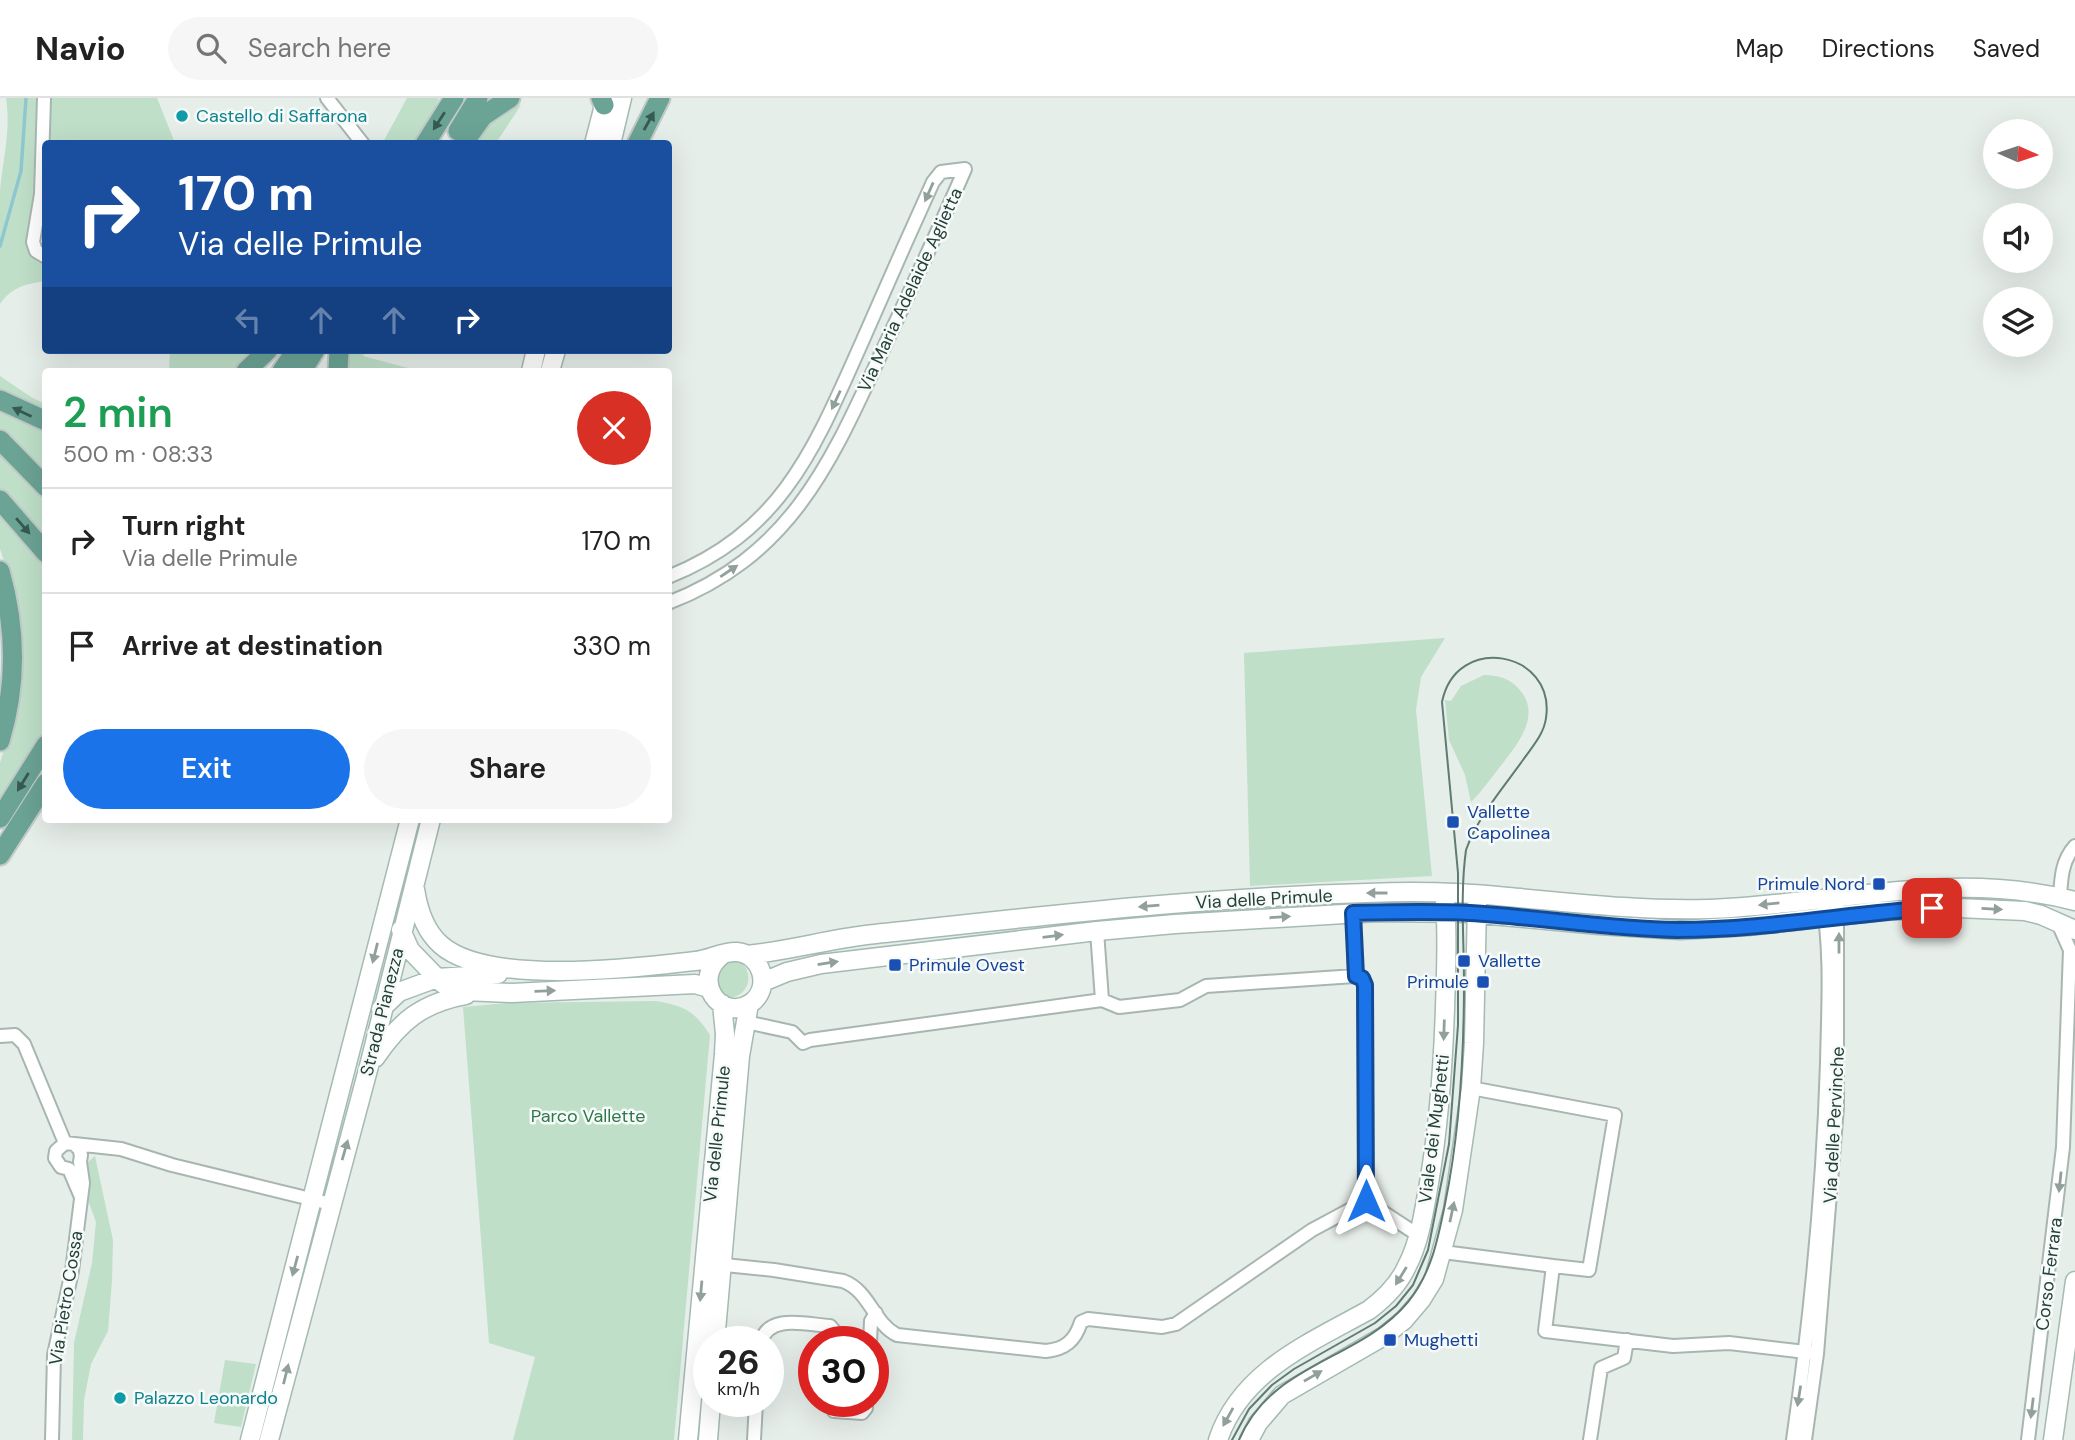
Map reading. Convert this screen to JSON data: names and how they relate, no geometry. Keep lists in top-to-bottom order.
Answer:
{
  "streets": {
    "main road": [
      "Via delle Primule",
      "Strada Pianezza",
      "Viale dei Mughetti",
      "Corso Ferrara"
    ],
    "street": ["Via Maria Adelaide Aglietta", "Via delle Pervinche", "Via Pietro Cossa"]
  },
  "crossings": [
    ["Via delle Primule", "Via delle Pervinche"],
    ["Via delle Primule", "Viale dei Mughetti"],
    ["Via delle Primule", "Corso Ferrara"]
  ],
  "one_way": ["Corso Ferrara"],
  "parks": ["Parco Vallette"],
  "places": {
    "other": ["Castello di Saffarona", "Palazzo Leonardo"],
    "transit": [
      "Vallette Capolinea",
      "Primule Nord",
      "Vallette",
      "Primule Ovest",
      "Primule",
      "Mughetti"
    ]
  },
  "north": "right",
  "page": {
    "header": "Navio",
    "search": "Search here",
    "nav": ["Map", "Directions", "Saved"],
    "turn": ["170 m", "Via delle Primule"],
    "heading": ["2 min", "500 m · 08:33"],
    "list": [
      {
        "name": "Turn right",
        "note": "Via delle Primule",
        "value": "170 m"
      },
      {
        "name": "Arrive at destination",
        "value": "330 m"
      }
    ],
    "buttons": ["Exit", "Share"],
    "speed": "26 km/h",
    "limit": "30"
  }
}
